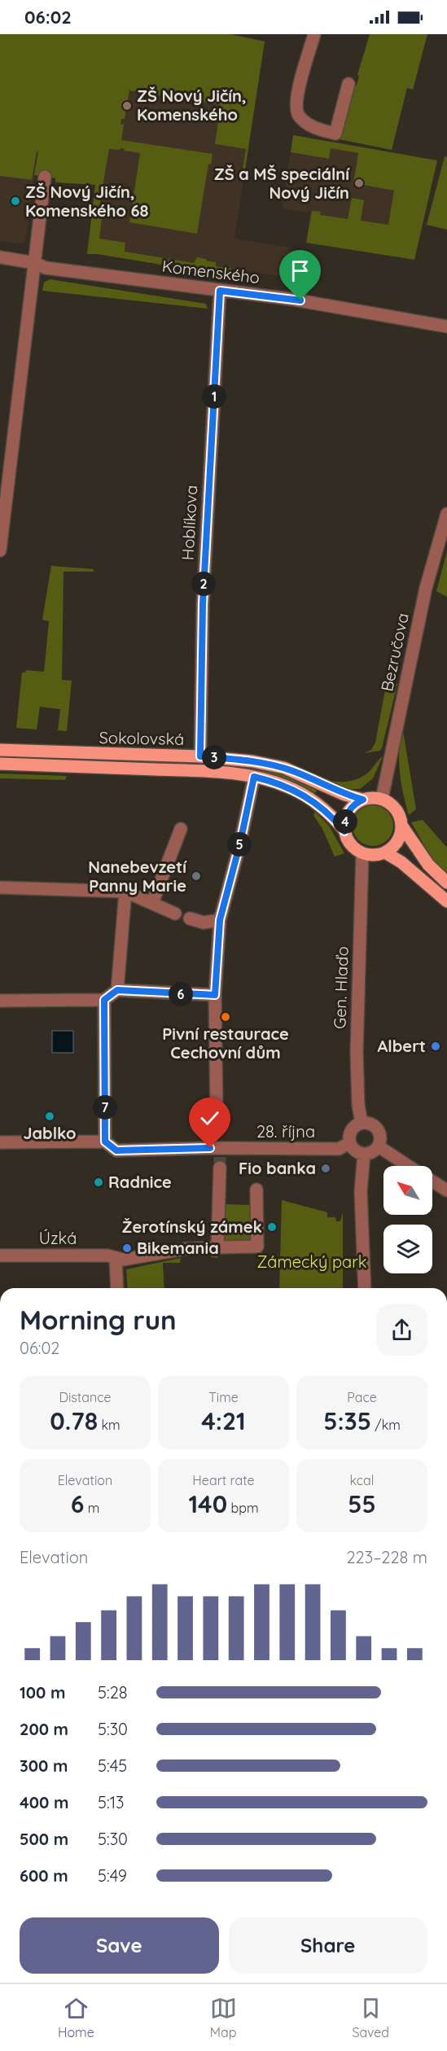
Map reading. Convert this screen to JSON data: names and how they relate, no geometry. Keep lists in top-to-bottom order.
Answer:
{
  "streets": {
    "main road": ["Sokolovská"],
    "street": [
      "Komenského",
      "Hoblíkova",
      "Bezručova",
      "Gen. Hlaďo",
      "28. října",
      "Úzká"
    ]
  },
  "crossings": [
    ["Komenského", "Hoblíkova"],
    ["Hoblíkova", "Sokolovská"],
    ["Bezručova", "Sokolovská"],
    ["Bezručova", "Gen. Hlaďo"],
    ["Sokolovská", "Gen. Hlaďo"],
    ["Gen. Hlaďo", "28. října"]
  ],
  "parks": ["Zámecký park"],
  "places": [
    "ZŠ Nový Jičín, Komenského",
    "ZŠ a MŠ speciální Nový Jičín",
    "ZŠ Nový Jičín, Komenského 68",
    "Nanebevzetí Panny Marie",
    "Pivní restaurace Cechovní dům",
    "Albert",
    "Jablko",
    "Fio banka",
    "Radnice",
    "Žerotínský zámek",
    "Bikemania"
  ],
  "north": "top left",
  "page": {
    "status": "06:02",
    "pins": [
      "1",
      "2",
      "3",
      "4",
      "5",
      "6",
      "7"
    ],
    "heading": ["Morning run", "06:02"],
    "stats": [
      ["Distance", "0.78 km"],
      ["Time", "4:21"],
      ["Pace", "5:35 /km"],
      ["Elevation", "6 m"],
      ["Heart rate", "140 bpm"],
      ["kcal", "55"]
    ],
    "chart": ["Elevation", "223–228 m"],
    "list": [
      {
        "name": "100 m",
        "note": "5:28"
      },
      {
        "name": "200 m",
        "note": "5:30"
      },
      {
        "name": "300 m",
        "note": "5:45"
      },
      {
        "name": "400 m",
        "note": "5:13"
      },
      {
        "name": "500 m",
        "note": "5:30"
      },
      {
        "name": "600 m",
        "note": "5:49"
      }
    ],
    "buttons": ["Save", "Share"],
    "tabs": ["Home", "Map", "Saved"]
  }
}
